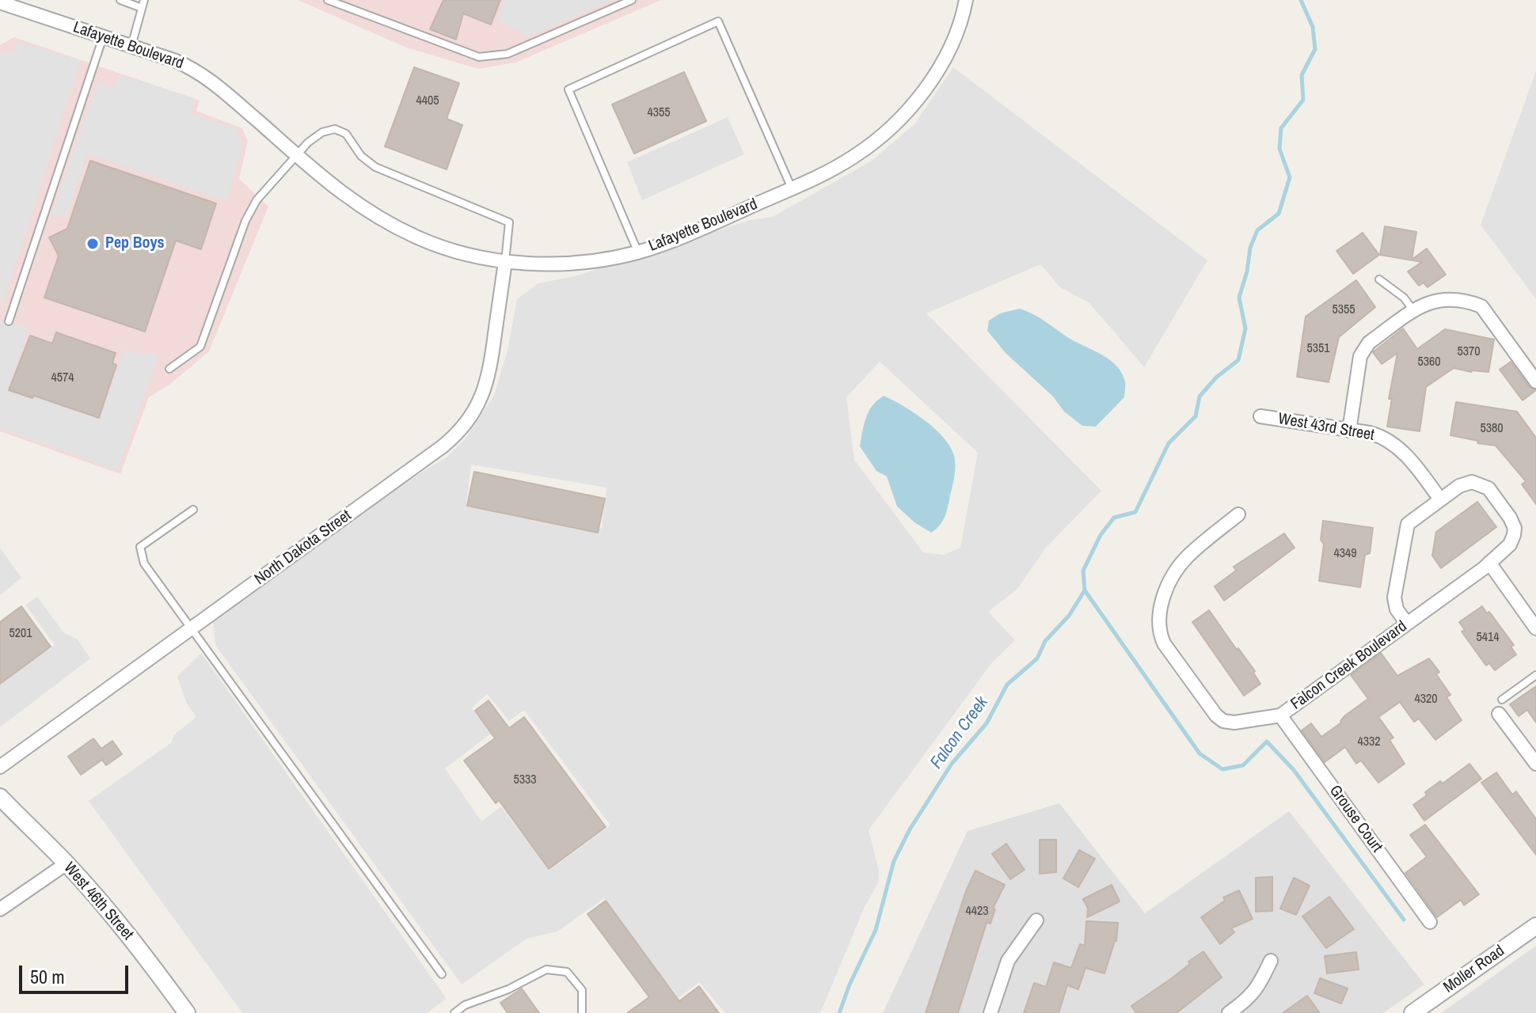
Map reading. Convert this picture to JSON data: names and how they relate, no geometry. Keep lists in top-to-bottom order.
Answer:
{
  "streets": {
    "street": [
      "Lafayette Boulevard",
      "West 43rd Street",
      "North Dakota Street",
      "Falcon Creek Boulevard",
      "Grouse Court",
      "West 46th Street",
      "Moller Road"
    ]
  },
  "crossings": [
    ["Lafayette Boulevard", "North Dakota Street"],
    ["Falcon Creek Boulevard", "Grouse Court"]
  ],
  "water": ["Falcon Creek"],
  "places": ["Pep Boys"],
  "house_numbers": [
    "4405",
    "4355",
    "5355",
    "5351",
    "5370",
    "5360",
    "4574",
    "5380",
    "4349",
    "5201",
    "5414",
    "4320",
    "4332",
    "5333",
    "4423"
  ],
  "scale_bar": "50 m"
}
